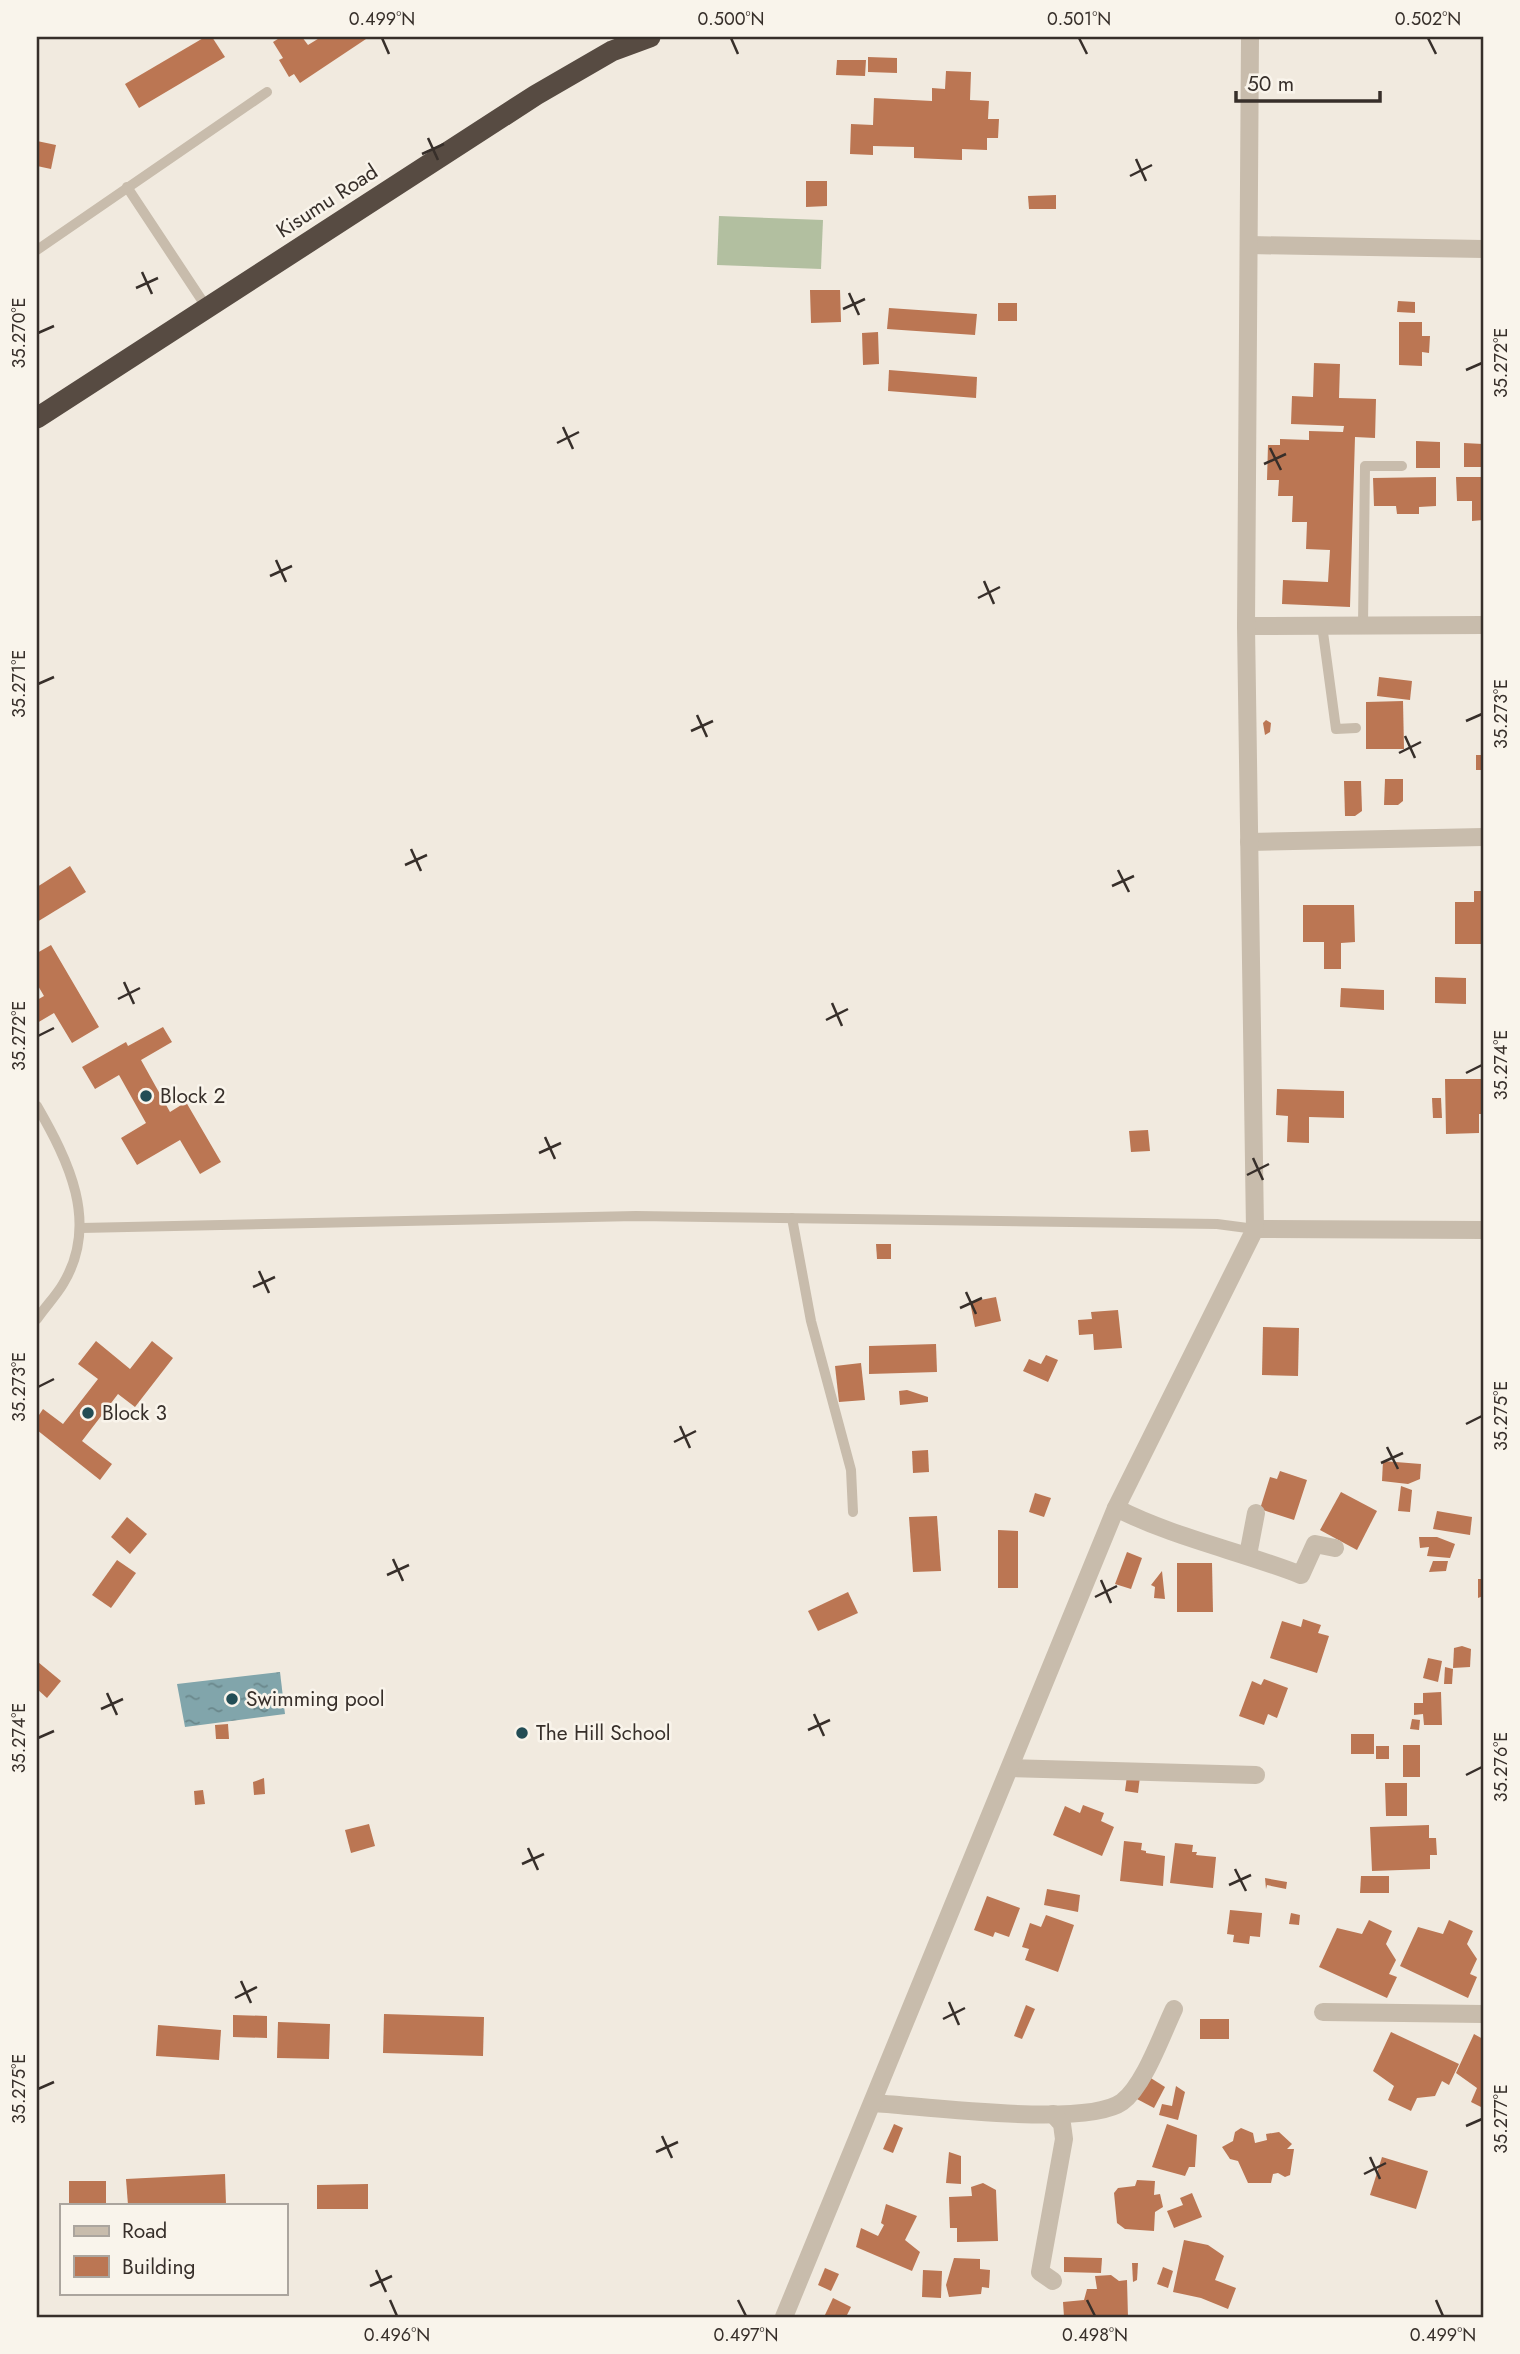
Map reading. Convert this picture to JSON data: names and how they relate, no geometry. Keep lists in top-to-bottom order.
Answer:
{
  "streets": {
    "highway": ["Kisumu Road"]
  },
  "places": [
    "Block 2",
    "Block 3",
    "Swimming pool",
    "The Hill School"
  ],
  "legend": ["Road", "Building"],
  "scale_bar": "50 m",
  "coordinates": [
    "0.499°N",
    "0.500°N",
    "0.501°N",
    "0.502°N",
    "35.270°E",
    "35.272°E",
    "35.271°E",
    "35.273°E",
    "35.274°E",
    "35.275°E",
    "35.276°E",
    "35.277°E",
    "0.496°N",
    "0.497°N",
    "0.498°N"
  ]
}
